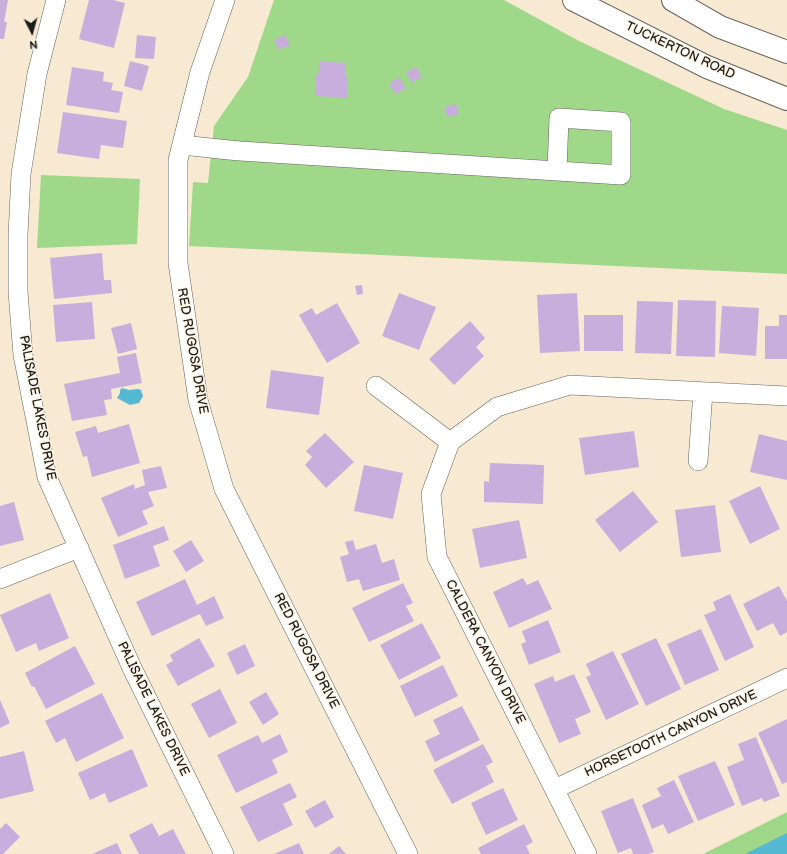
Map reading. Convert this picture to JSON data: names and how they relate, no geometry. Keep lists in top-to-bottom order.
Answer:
{
  "streets": {
    "main road": ["TUCKERTON ROAD"],
    "street": [
      "RED RUGOSA DRIVE",
      "PALISADE LAKES DRIVE",
      "CALDERA CANYON DRIVE",
      "HORSETOOTH CANYON DRIVE"
    ]
  },
  "crossings": [
    ["CALDERA CANYON DRIVE", "HORSETOOTH CANYON DRIVE"]
  ],
  "north": "bottom"
}
